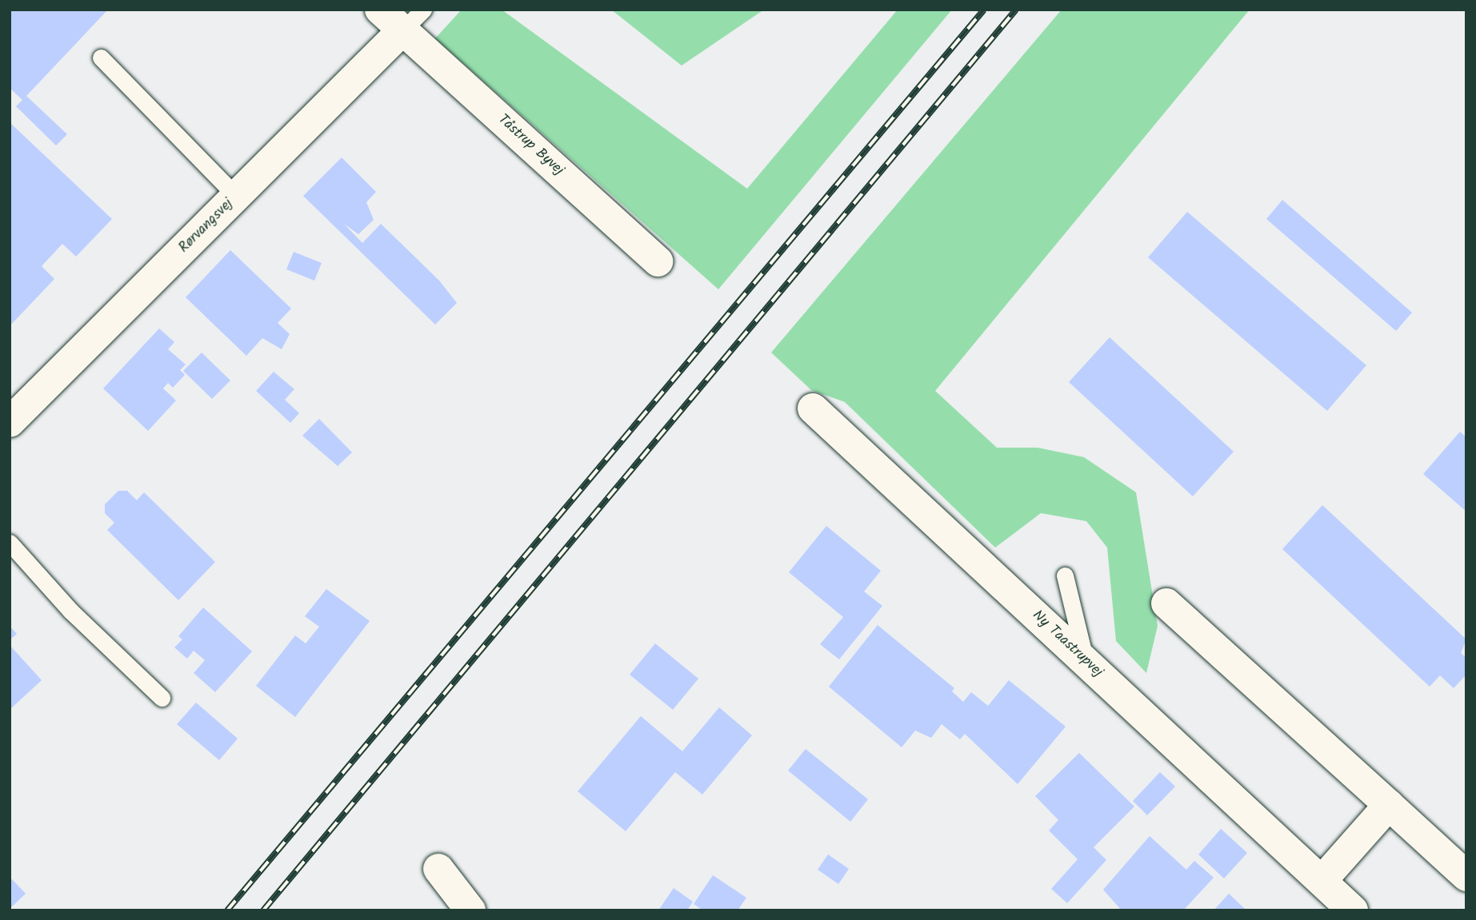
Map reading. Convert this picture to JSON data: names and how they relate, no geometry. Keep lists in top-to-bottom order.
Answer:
{
  "streets": {
    "street": ["Tåstrup Byvej", "Rørvangsvej", "Ny Taastrupvej"]
  },
  "crossings": [
    ["Tåstrup Byvej", "Rørvangsvej"]
  ]
}
